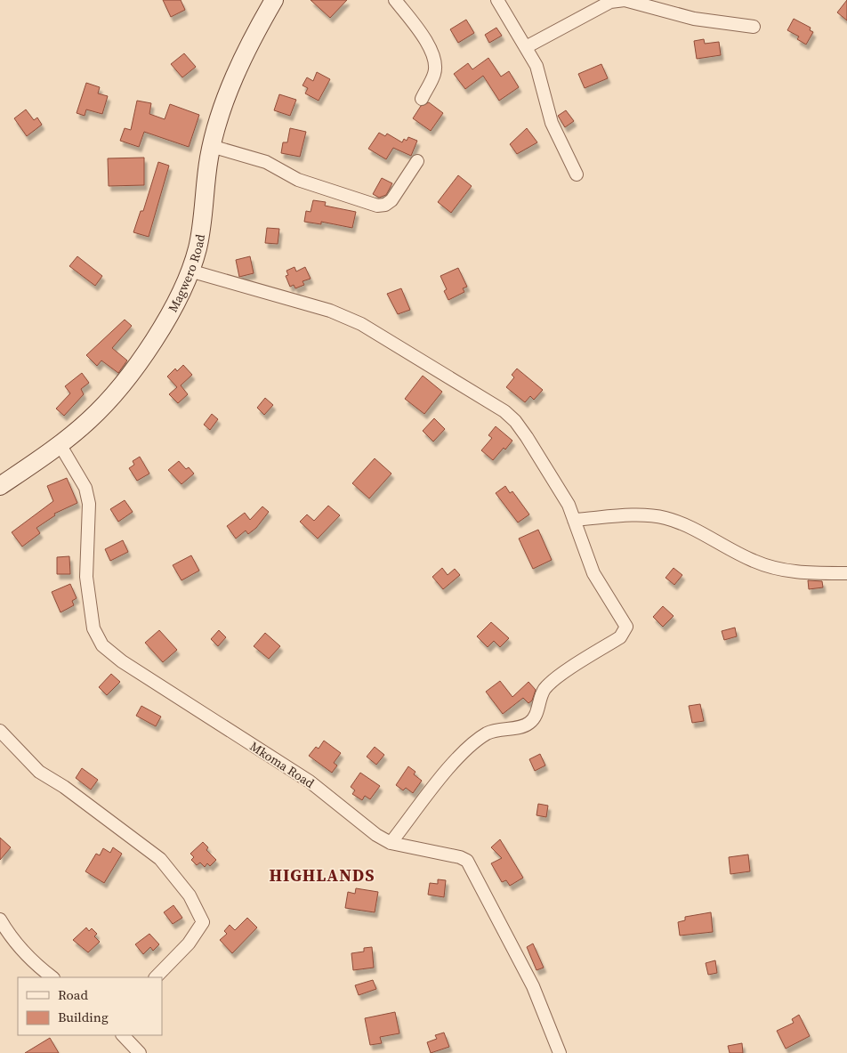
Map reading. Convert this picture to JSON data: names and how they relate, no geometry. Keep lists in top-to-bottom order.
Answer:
{
  "streets": {
    "street": ["Magwero Road", "Mkoma Road"]
  },
  "crossings": [
    ["Magwero Road", "Mkoma Road"]
  ],
  "districts": ["HIGHLANDS"],
  "legend": ["Road", "Building"]
}
